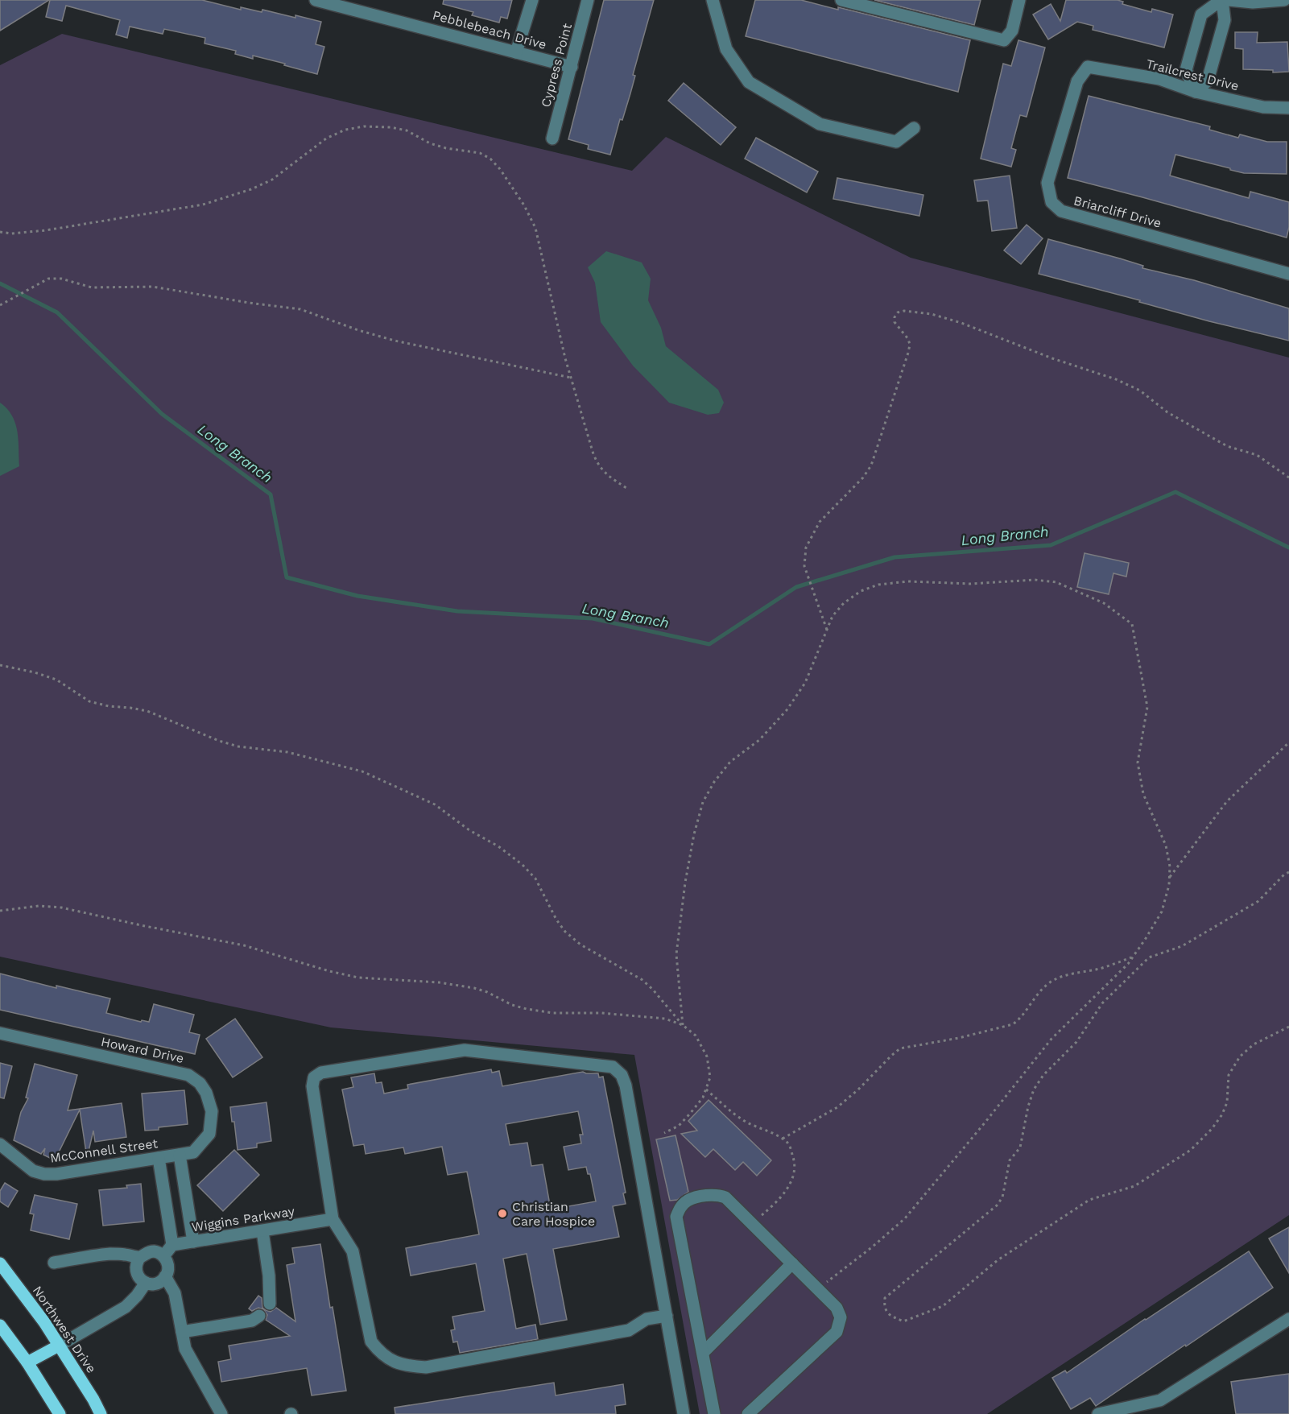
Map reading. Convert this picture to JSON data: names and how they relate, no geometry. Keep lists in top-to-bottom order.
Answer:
{
  "streets": {
    "main road": ["Northwest Drive"],
    "street": [
      "Pebblebeach Drive",
      "Cypress Point",
      "Trailcrest Drive",
      "Briarcliff Drive",
      "Howard Drive",
      "McConnell Street",
      "Wiggins Parkway"
    ]
  },
  "crossings": [
    ["Pebblebeach Drive", "Cypress Point"],
    ["Trailcrest Drive", "Briarcliff Drive"],
    ["Howard Drive", "McConnell Street"]
  ],
  "water": ["Long Branch"],
  "places": ["Christian Care Hospice"]
}
